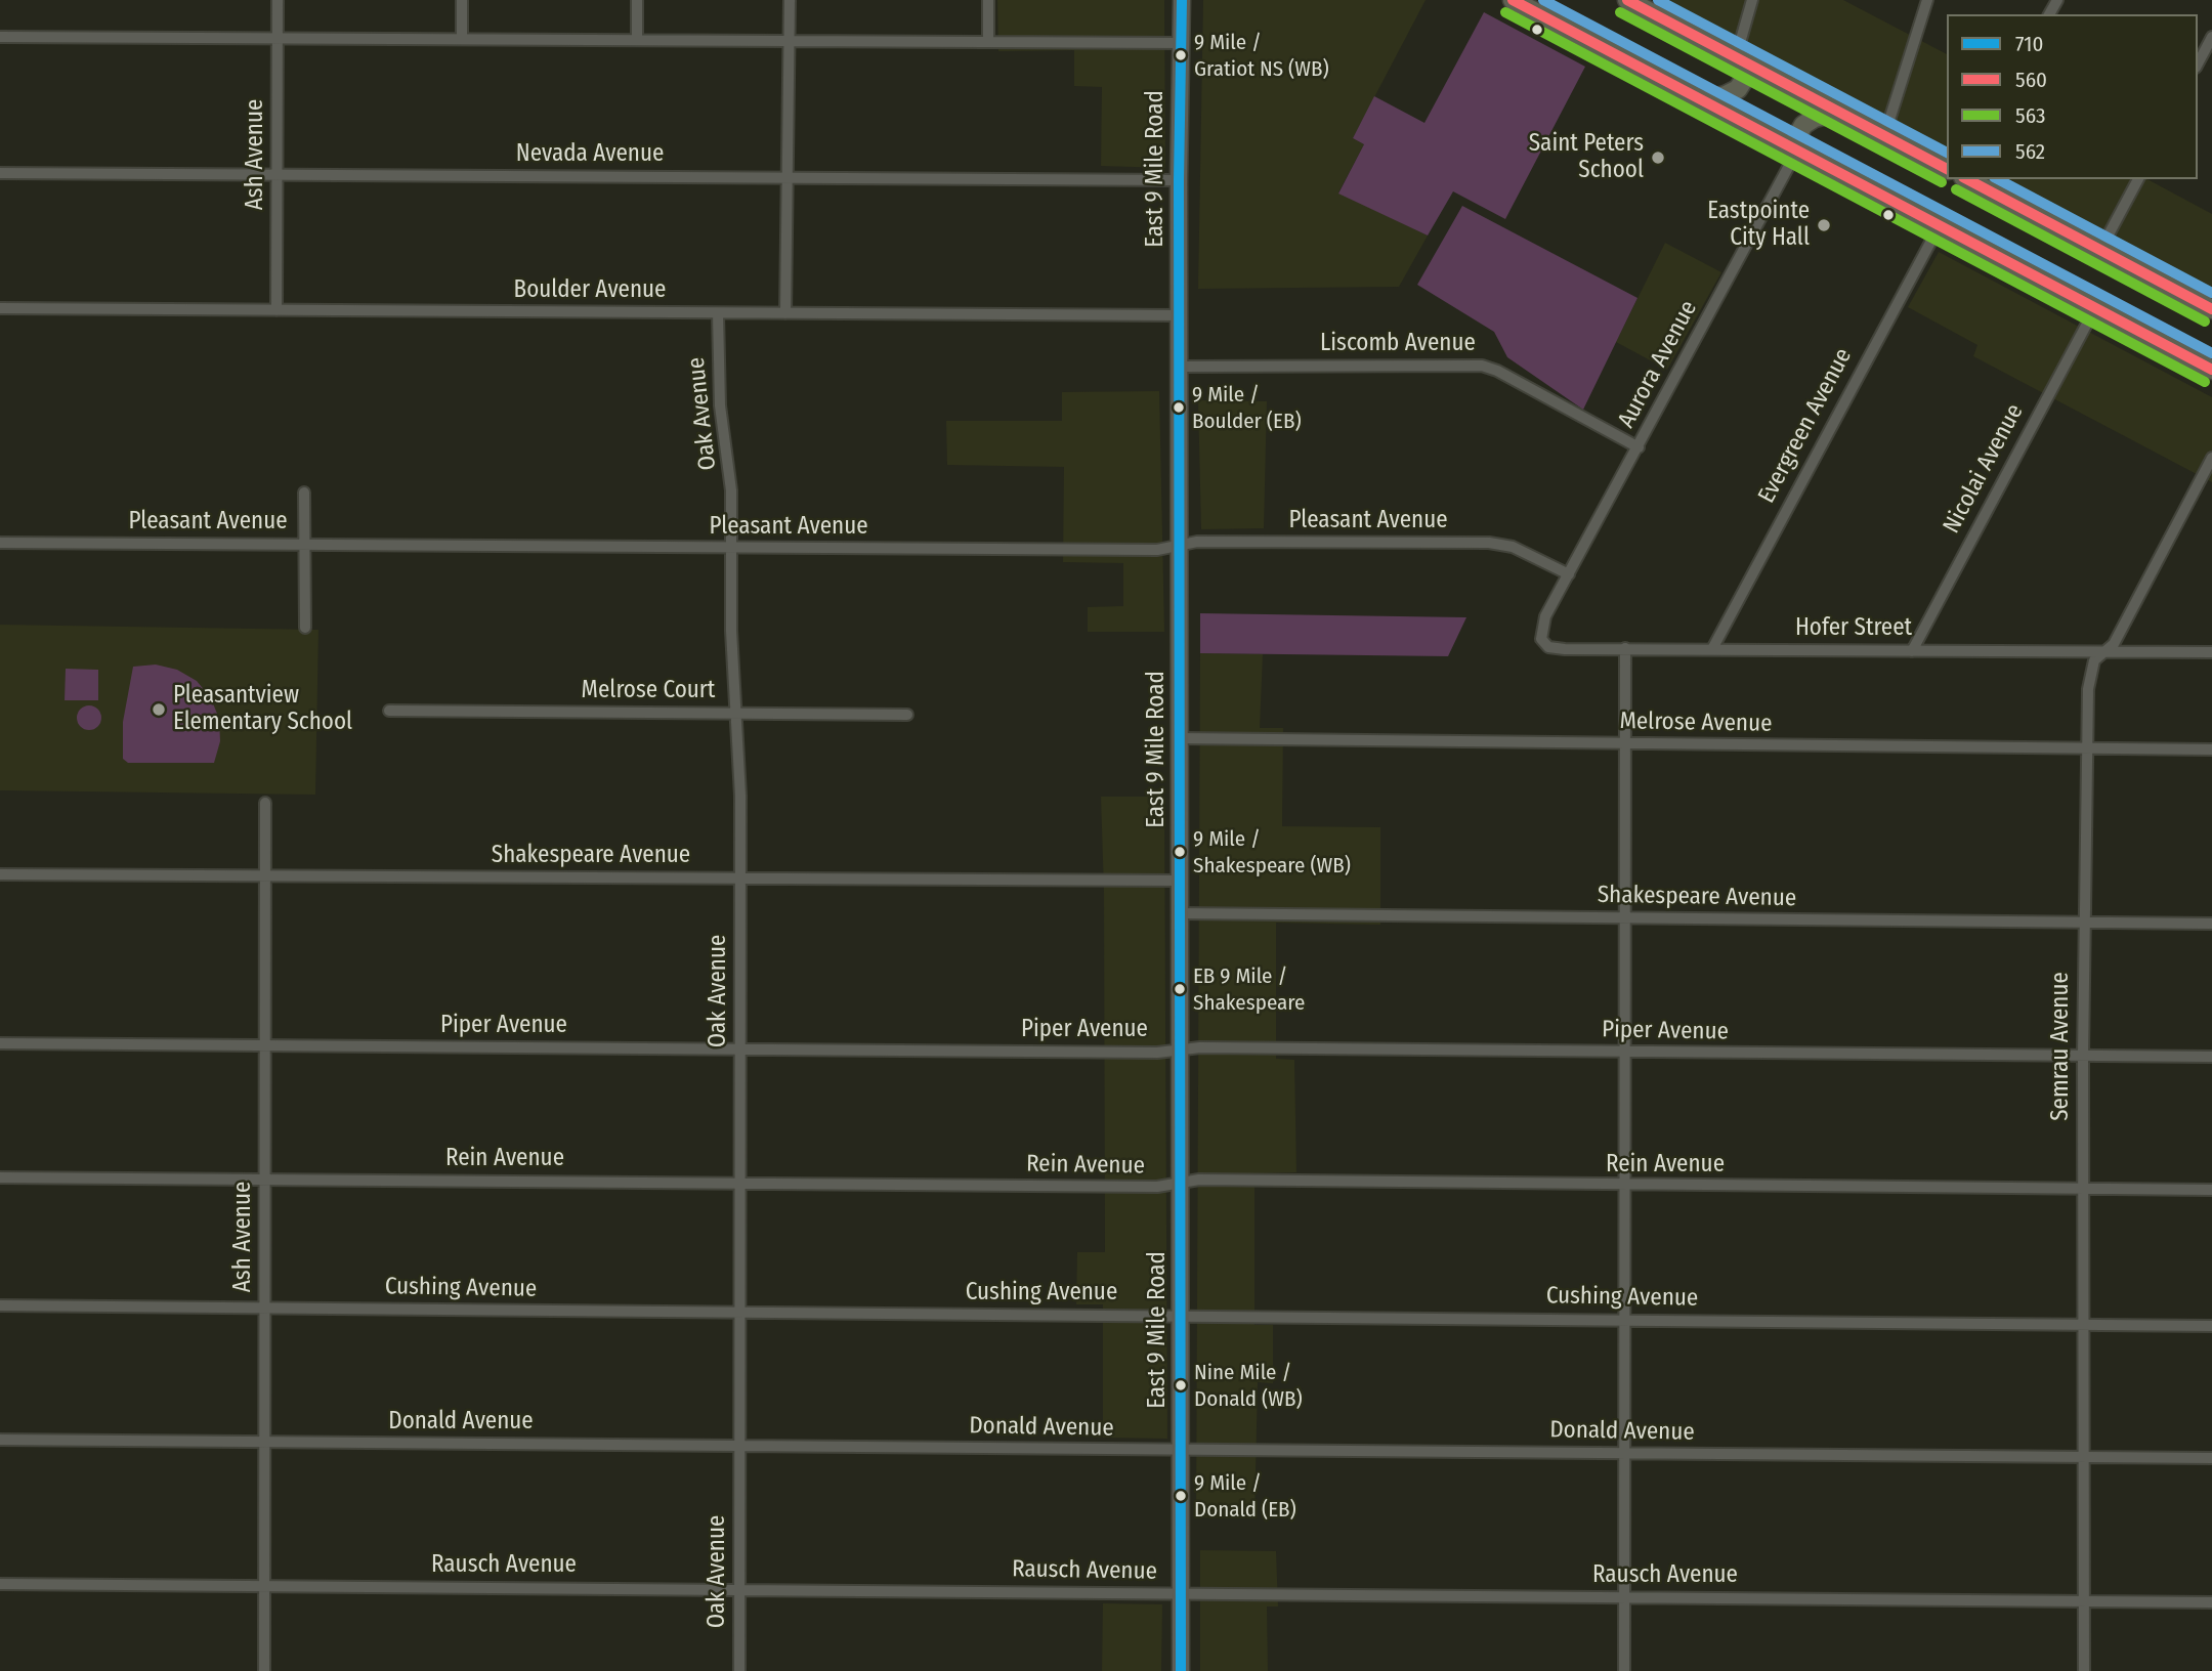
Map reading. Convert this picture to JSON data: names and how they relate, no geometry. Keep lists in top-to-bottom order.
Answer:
{
  "streets": {
    "main road": ["East 9 Mile Road"],
    "street": [
      "Ash Avenue",
      "Nevada Avenue",
      "Boulder Avenue",
      "Liscomb Avenue",
      "Aurora Avenue",
      "Oak Avenue",
      "Evergreen Avenue",
      "Nicolai Avenue",
      "Pleasant Avenue",
      "Hofer Street",
      "Melrose Court",
      "Melrose Avenue",
      "Shakespeare Avenue",
      "Piper Avenue",
      "Semrau Avenue",
      "Rein Avenue",
      "Cushing Avenue",
      "Donald Avenue",
      "Rausch Avenue"
    ]
  },
  "crossings": [
    ["Ash Avenue", "Nevada Avenue"],
    ["Ash Avenue", "Boulder Avenue"],
    ["Ash Avenue", "Shakespeare Avenue"],
    ["Ash Avenue", "Piper Avenue"],
    ["Ash Avenue", "Rein Avenue"],
    ["Ash Avenue", "Cushing Avenue"],
    ["Ash Avenue", "Donald Avenue"],
    ["Ash Avenue", "Rausch Avenue"],
    ["Nevada Avenue", "East 9 Mile Road"],
    ["East 9 Mile Road", "Boulder Avenue"],
    ["East 9 Mile Road", "Liscomb Avenue"],
    ["East 9 Mile Road", "Pleasant Avenue"],
    ["East 9 Mile Road", "Melrose Avenue"],
    ["East 9 Mile Road", "Shakespeare Avenue"],
    ["East 9 Mile Road", "Piper Avenue"],
    ["East 9 Mile Road", "Rein Avenue"],
    ["East 9 Mile Road", "Cushing Avenue"],
    ["East 9 Mile Road", "Donald Avenue"],
    ["East 9 Mile Road", "Rausch Avenue"],
    ["Boulder Avenue", "Oak Avenue"],
    ["Liscomb Avenue", "Aurora Avenue"],
    ["Aurora Avenue", "Pleasant Avenue"],
    ["Aurora Avenue", "Hofer Street"],
    ["Oak Avenue", "Pleasant Avenue"],
    ["Oak Avenue", "Melrose Court"],
    ["Oak Avenue", "Shakespeare Avenue"],
    ["Oak Avenue", "Piper Avenue"],
    ["Oak Avenue", "Rein Avenue"],
    ["Oak Avenue", "Cushing Avenue"],
    ["Oak Avenue", "Donald Avenue"],
    ["Oak Avenue", "Rausch Avenue"],
    ["Evergreen Avenue", "Hofer Street"],
    ["Nicolai Avenue", "Hofer Street"],
    ["Hofer Street", "Semrau Avenue"],
    ["Melrose Avenue", "Semrau Avenue"],
    ["Shakespeare Avenue", "Semrau Avenue"],
    ["Piper Avenue", "Semrau Avenue"],
    ["Semrau Avenue", "Rein Avenue"],
    ["Semrau Avenue", "Cushing Avenue"],
    ["Semrau Avenue", "Donald Avenue"],
    ["Semrau Avenue", "Rausch Avenue"]
  ],
  "places": [
    "9 Mile / Gratiot NS (WB)",
    "Saint Peters School",
    "Eastpointe City Hall",
    "9 Mile / Boulder (EB)",
    "Pleasantview Elementary School",
    "9 Mile / Shakespeare (WB)",
    "EB 9 Mile / Shakespeare",
    "Nine Mile / Donald (WB)",
    "9 Mile / Donald (EB)"
  ],
  "lines": [
    "transit line 710",
    "transit line 560",
    "transit line 562",
    "transit line 563"
  ],
  "legend": [
    "710",
    "560",
    "563",
    "562"
  ]
}
